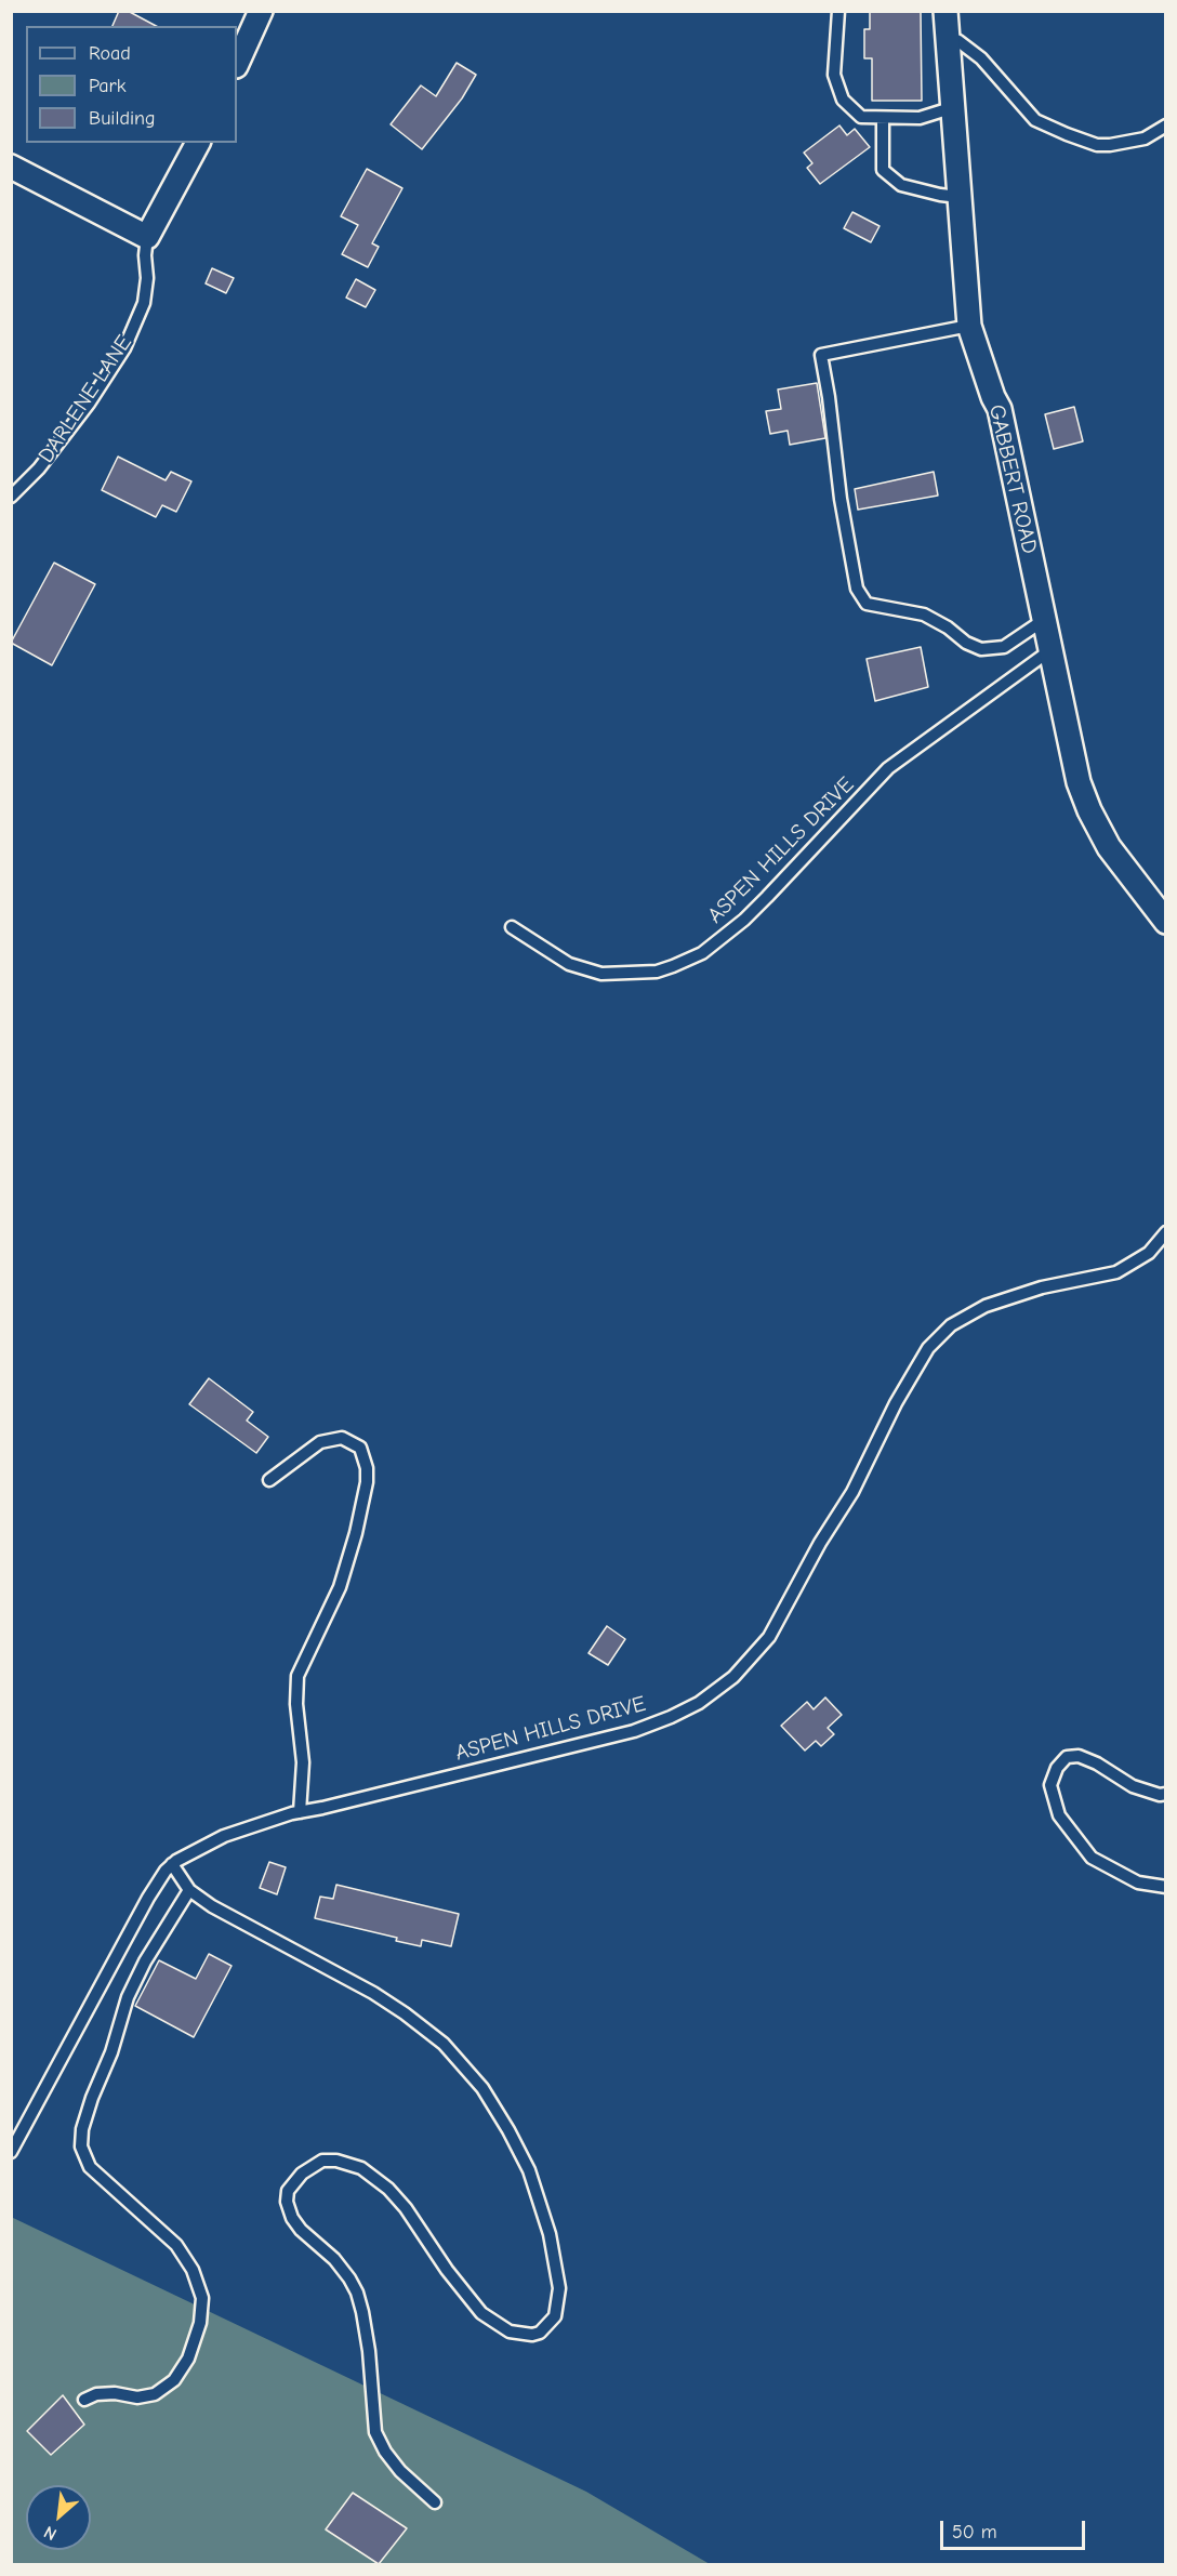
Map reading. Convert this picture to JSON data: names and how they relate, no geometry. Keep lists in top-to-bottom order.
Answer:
{
  "streets": {
    "street": ["GABBERT ROAD"],
    "lane": ["DARLENE LANE", "ASPEN HILLS DRIVE"]
  },
  "crossings": [
    ["GABBERT ROAD", "ASPEN HILLS DRIVE"]
  ],
  "legend": ["Road", "Park", "Building"],
  "scale_bar": "50 m",
  "north": "bottom left"
}
